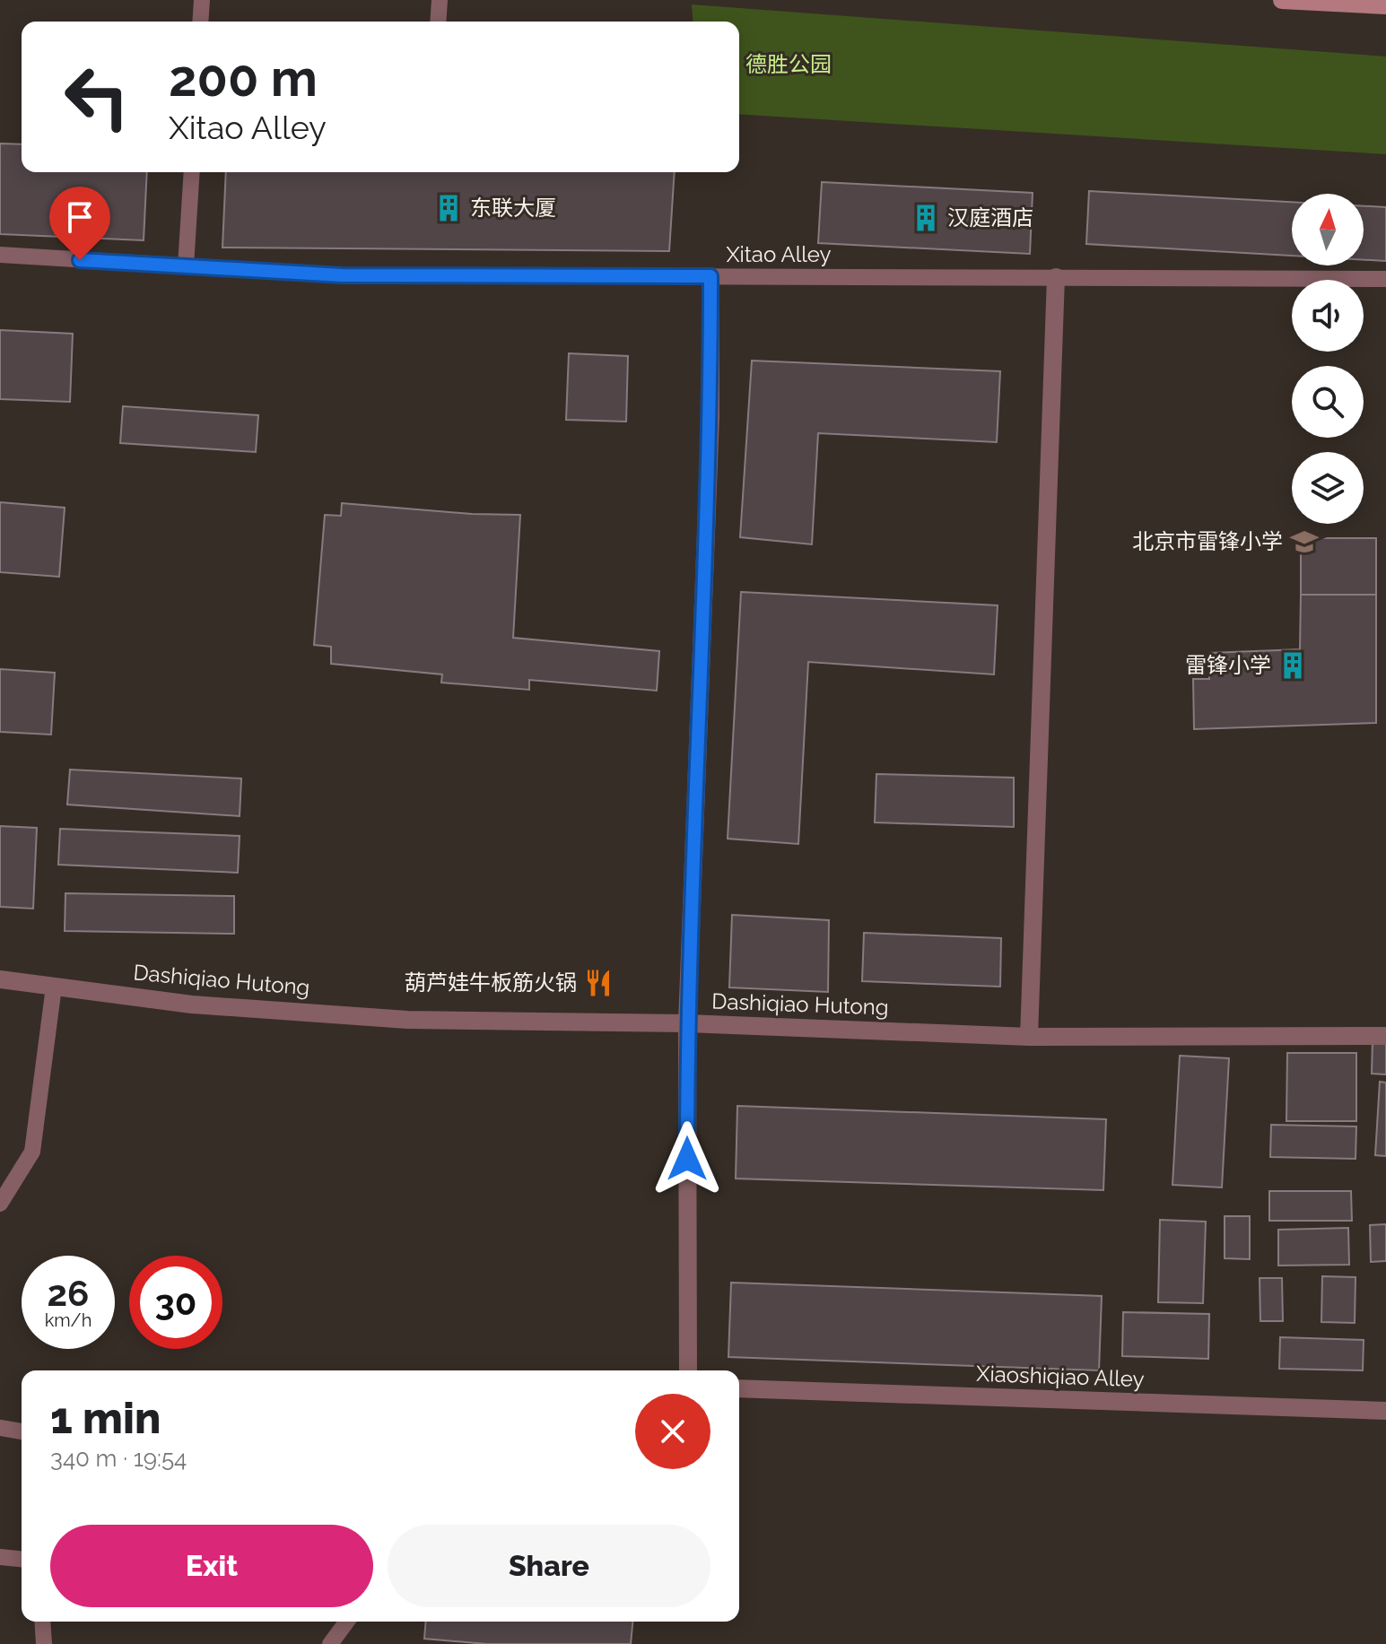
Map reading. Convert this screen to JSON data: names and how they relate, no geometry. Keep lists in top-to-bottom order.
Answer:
{
  "streets": {
    "street": ["Dashiqiao Hutong", "Xiaoshiqiao Alley"],
    "lane": ["Xitao Alley"]
  },
  "parks": ["德胜公园"],
  "places": {
    "building": ["东联大厦", "汉庭酒店", "雷锋小学"],
    "school or university": ["北京市雷锋小学"],
    "restaurant": ["葫芦娃牛板筋火锅"]
  },
  "north": "top",
  "page": {
    "turn": ["200 m", "Xitao Alley"],
    "speed": "26 km/h",
    "limit": "30",
    "heading": ["1 min", "340 m · 19:54"],
    "buttons": ["Exit", "Share"]
  }
}
